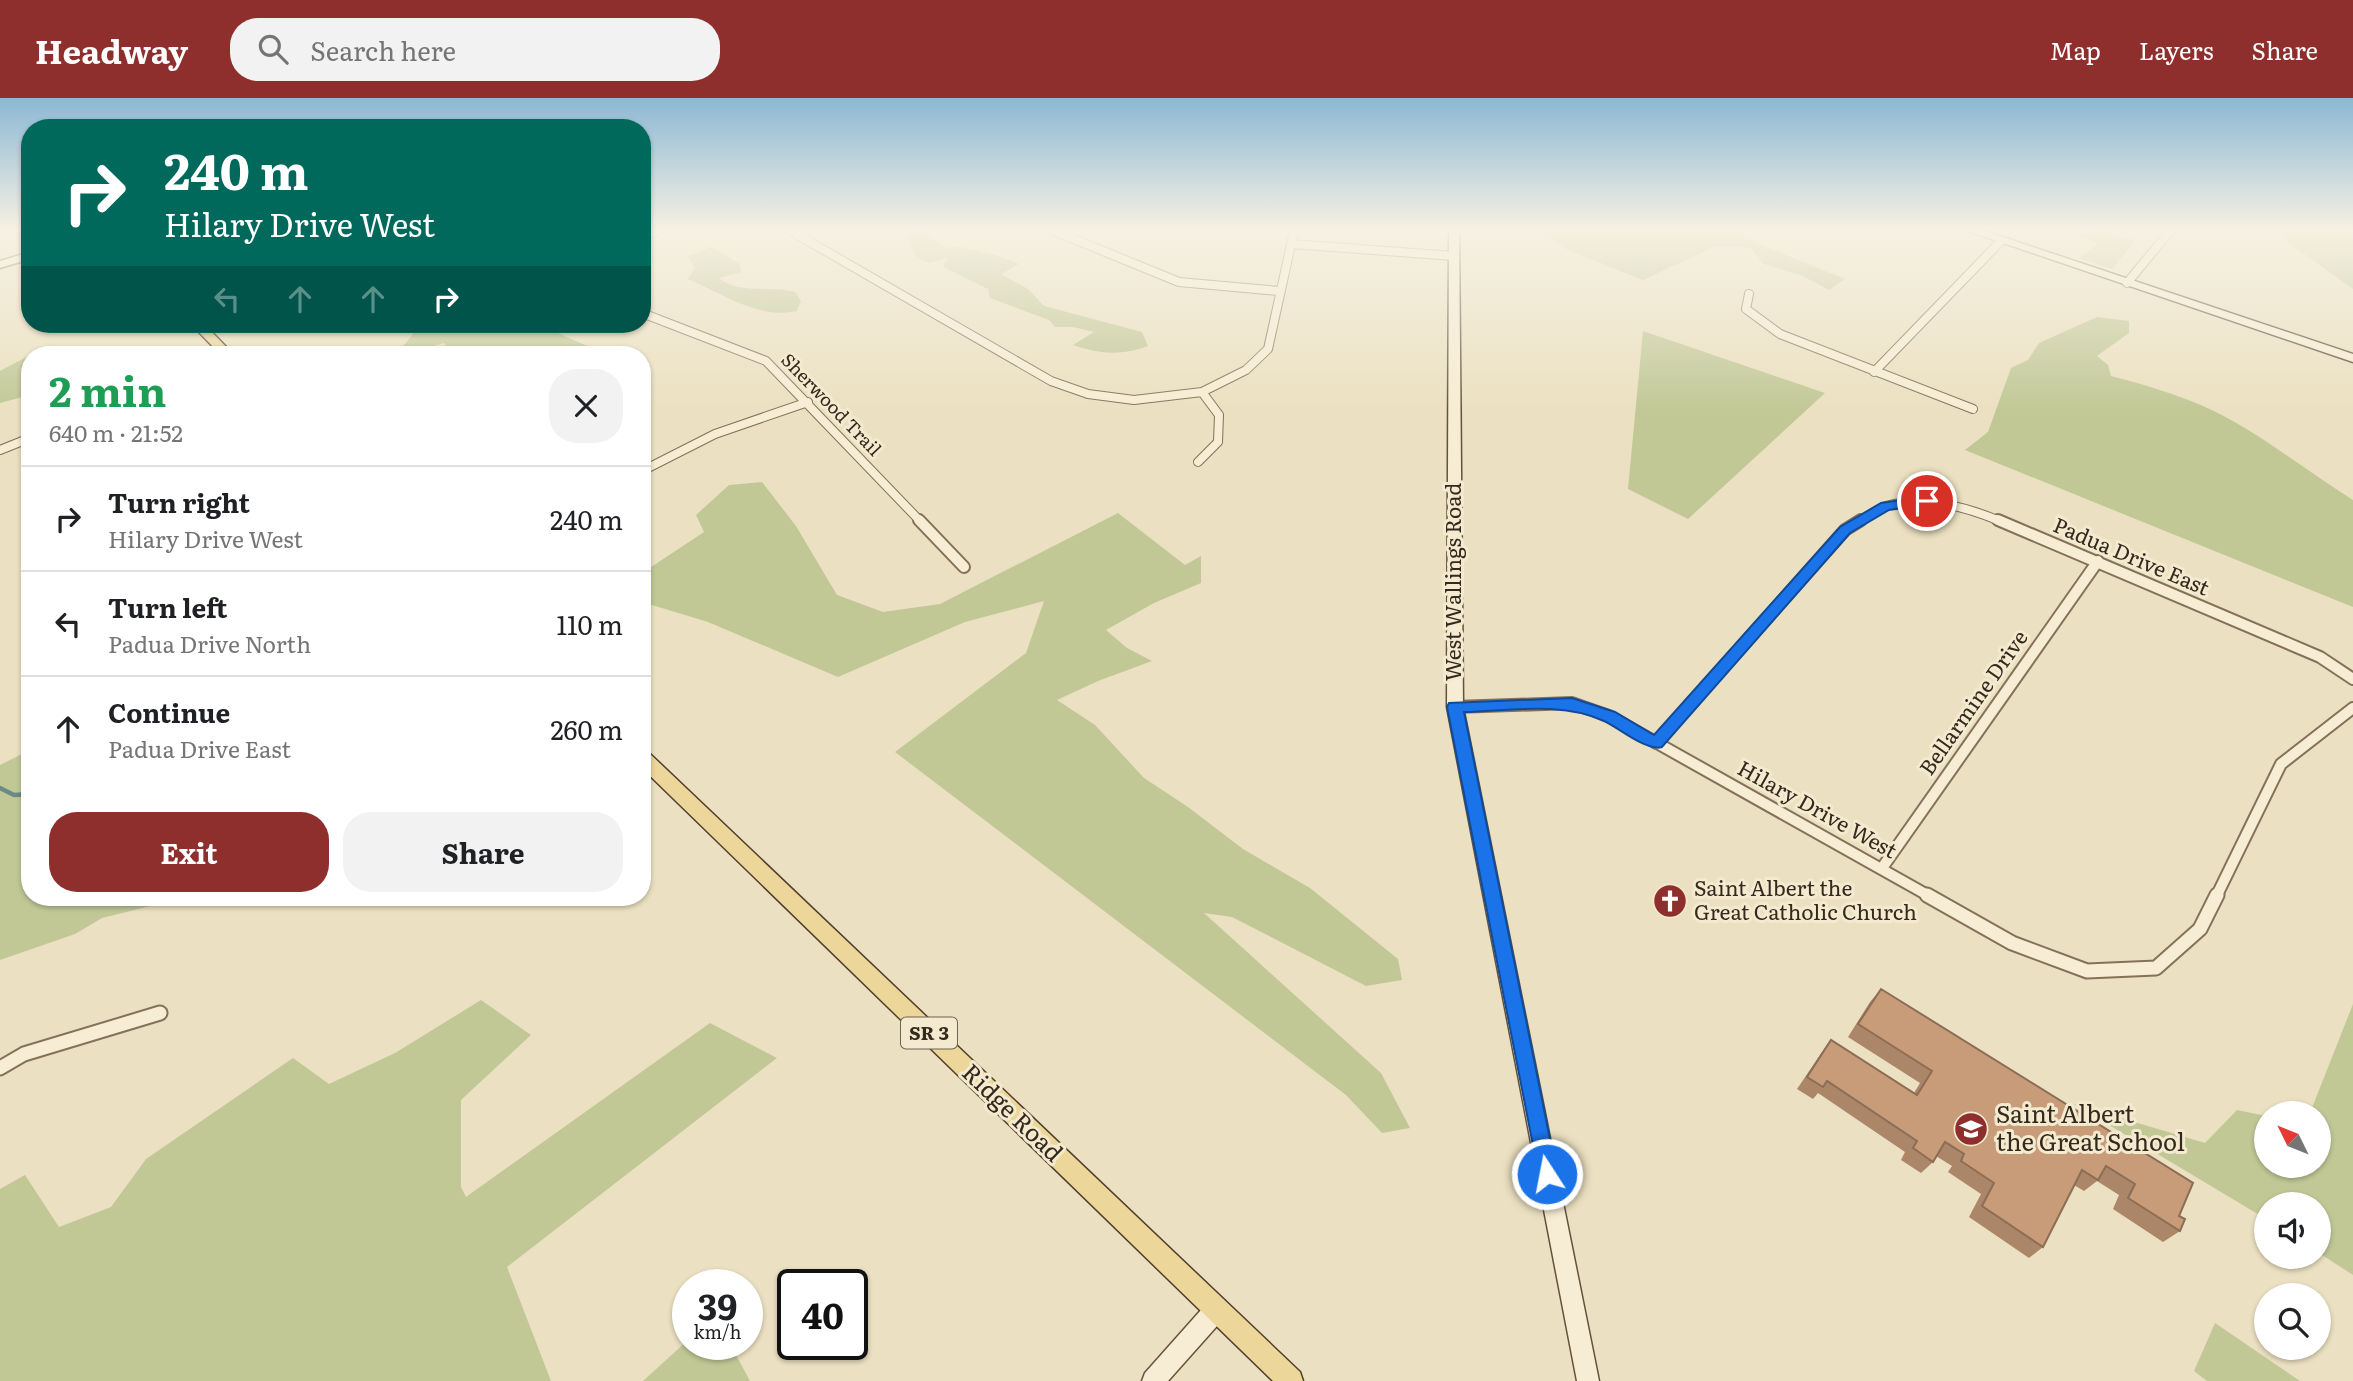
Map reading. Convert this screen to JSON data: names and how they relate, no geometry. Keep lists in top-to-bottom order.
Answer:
{
  "streets": {
    "main road": ["SR 3", "Ridge Road"],
    "street": [
      "Sherwood Trail",
      "Padua Drive East",
      "West Wallings Road",
      "Bellarmine Drive",
      "Hilary Drive West"
    ]
  },
  "crossings": [
    ["Padua Drive East", "Bellarmine Drive"],
    ["Padua Drive East", "Hilary Drive West"],
    ["West Wallings Road", "Hilary Drive West"],
    ["Bellarmine Drive", "Hilary Drive West"]
  ],
  "places": {
    "church": ["Saint Albert the Great Catholic Church"],
    "school or university": ["Saint Albert the Great School"]
  },
  "north": "top left",
  "page": {
    "header": "Headway",
    "search": "Search here",
    "nav": ["Map", "Layers", "Share"],
    "turn": ["240 m", "Hilary Drive West"],
    "heading": ["2 min", "640 m · 21:52"],
    "list": [
      {
        "name": "Turn right",
        "note": "Hilary Drive West",
        "value": "240 m"
      },
      {
        "name": "Turn left",
        "note": "Padua Drive North",
        "value": "110 m"
      },
      {
        "name": "Continue",
        "note": "Padua Drive East",
        "value": "260 m"
      }
    ],
    "buttons": ["Exit", "Share"],
    "speed": "39 km/h",
    "limit": "40"
  }
}
